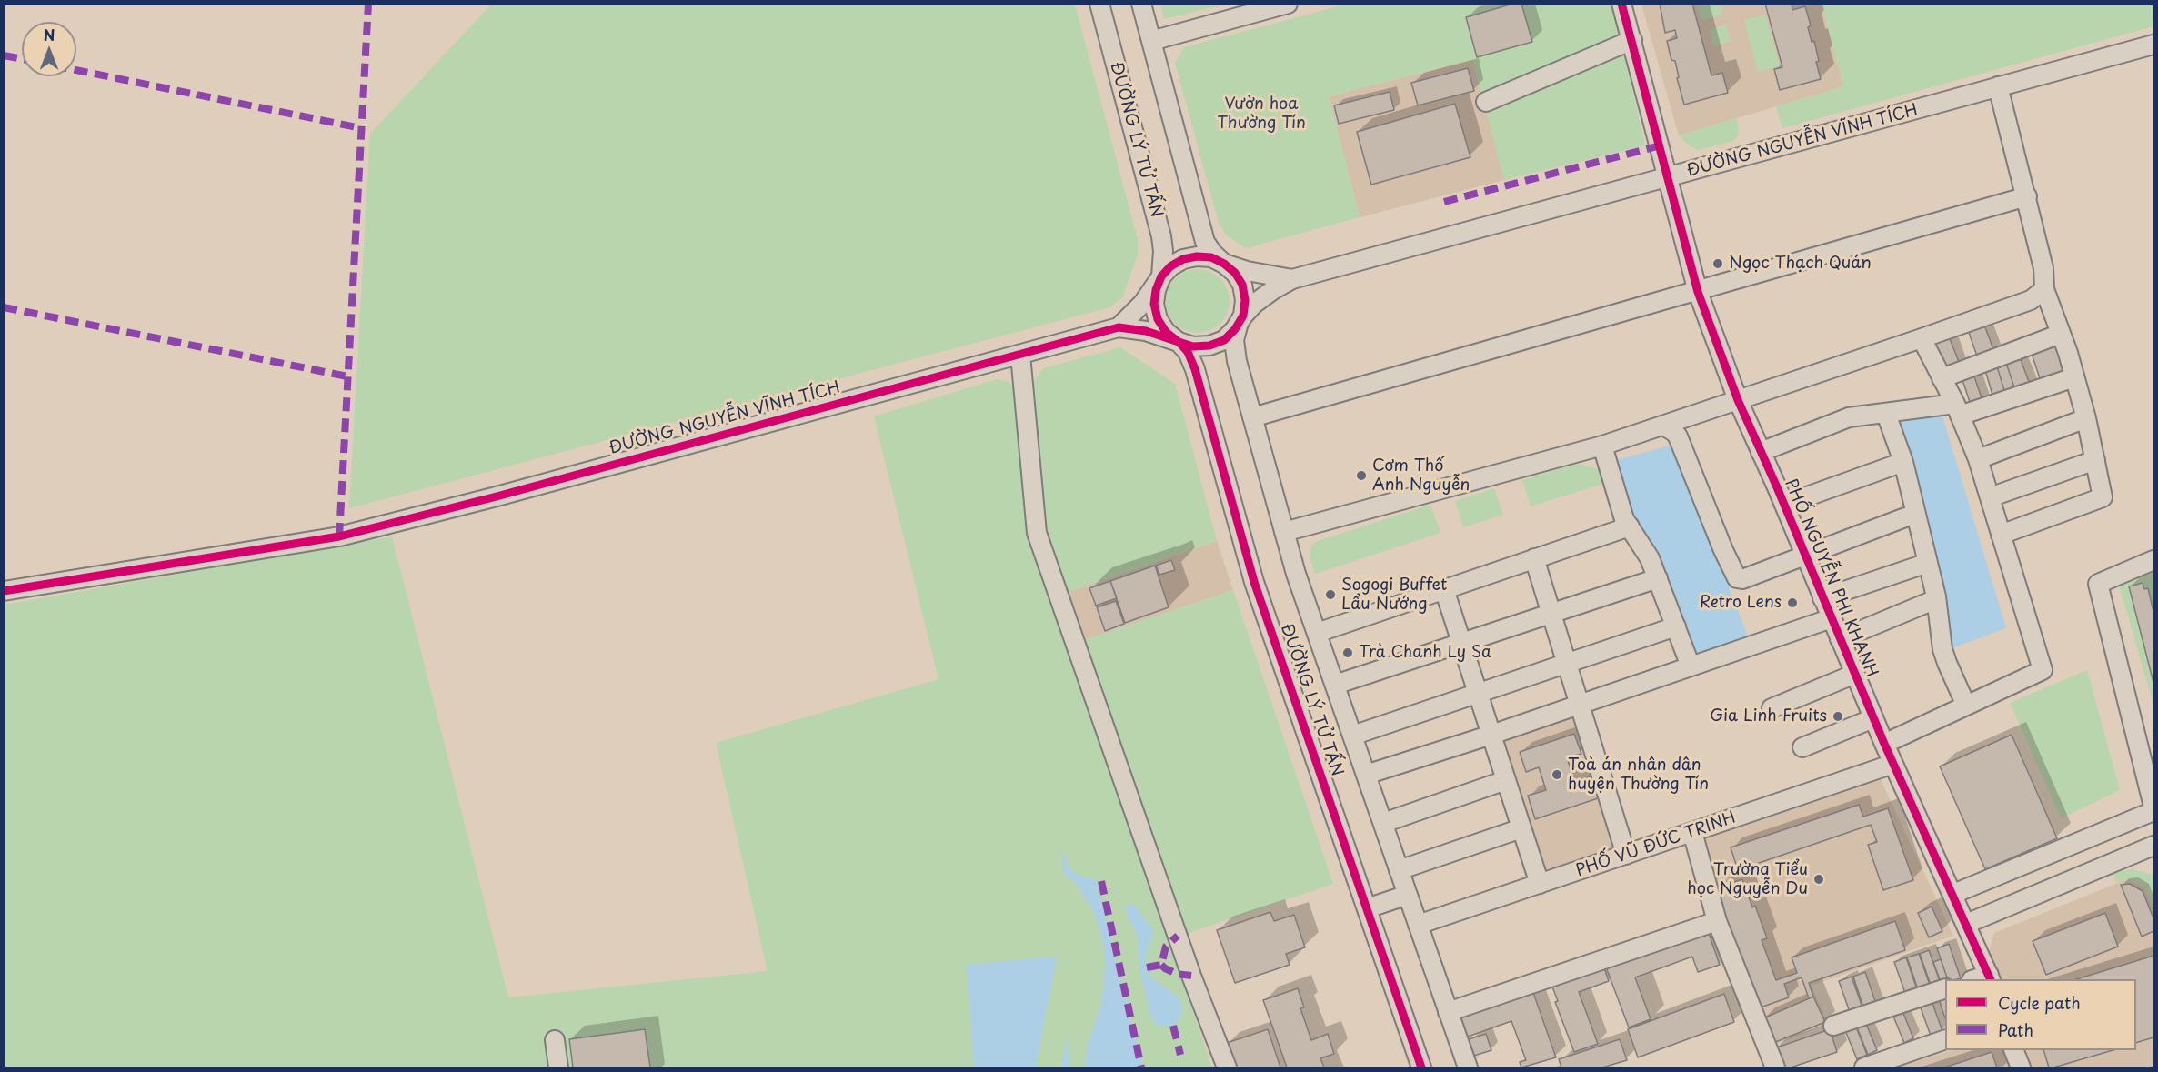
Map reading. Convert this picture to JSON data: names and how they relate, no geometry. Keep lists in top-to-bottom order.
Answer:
{
  "streets": {
    "street": [
      "ĐƯỜNG LÝ TỬ TẤN",
      "ĐƯỜNG NGUYỄN VĨNH TÍCH",
      "PHỐ NGUYỄN PHI KHANH",
      "PHỐ VŨ ĐỨC TRINH"
    ]
  },
  "crossings": [
    ["ĐƯỜNG LÝ TỬ TẤN", "PHỐ VŨ ĐỨC TRINH"],
    ["ĐƯỜNG NGUYỄN VĨNH TÍCH", "PHỐ NGUYỄN PHI KHANH"],
    ["PHỐ NGUYỄN PHI KHANH", "PHỐ VŨ ĐỨC TRINH"]
  ],
  "parks": ["Vườn hoa Thường Tín"],
  "places": [
    "Ngọc Thạch Quán",
    "Cơm Thố Anh Nguyễn",
    "Sogogi Buffet Lẩu Nướng",
    "Retro Lens",
    "Trà Chanh Ly Sa",
    "Gia Linh Fruits",
    "Toà án nhân dân huyện Thường Tín",
    "Trường Tiểu học Nguyễn Du"
  ],
  "legend": ["Cycle path", "Path"],
  "north": "top"
}
